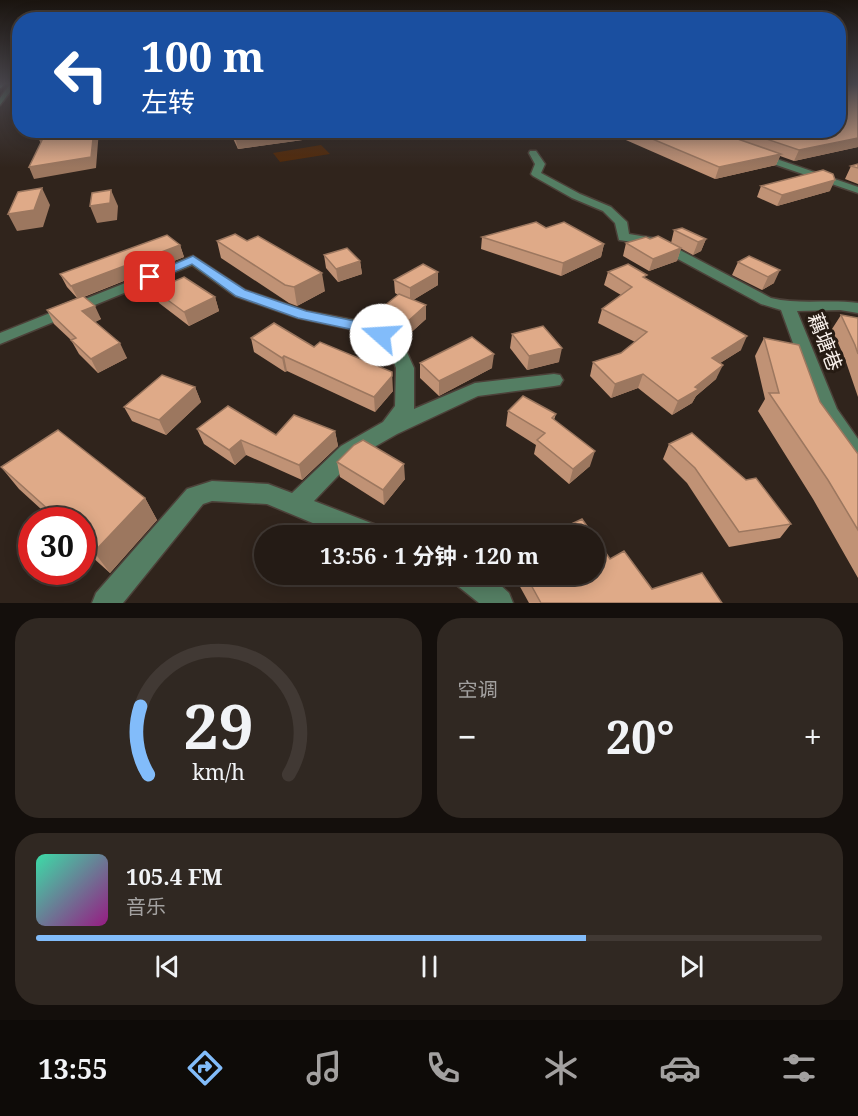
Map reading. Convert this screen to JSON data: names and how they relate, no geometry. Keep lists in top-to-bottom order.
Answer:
{
  "streets": {
    "street": ["藕塘巷"]
  },
  "page": {
    "turn": ["100 m", "左转"],
    "limit": "30",
    "trip": "13:56 · 1 分钟 · 120 m",
    "tile": "空调",
    "heat": ["−", "20°", "+"],
    "song": ["105.4 FM", "音乐"],
    "tabs": "13:55",
    "gauge": ["29", "km/h"]
  }
}
